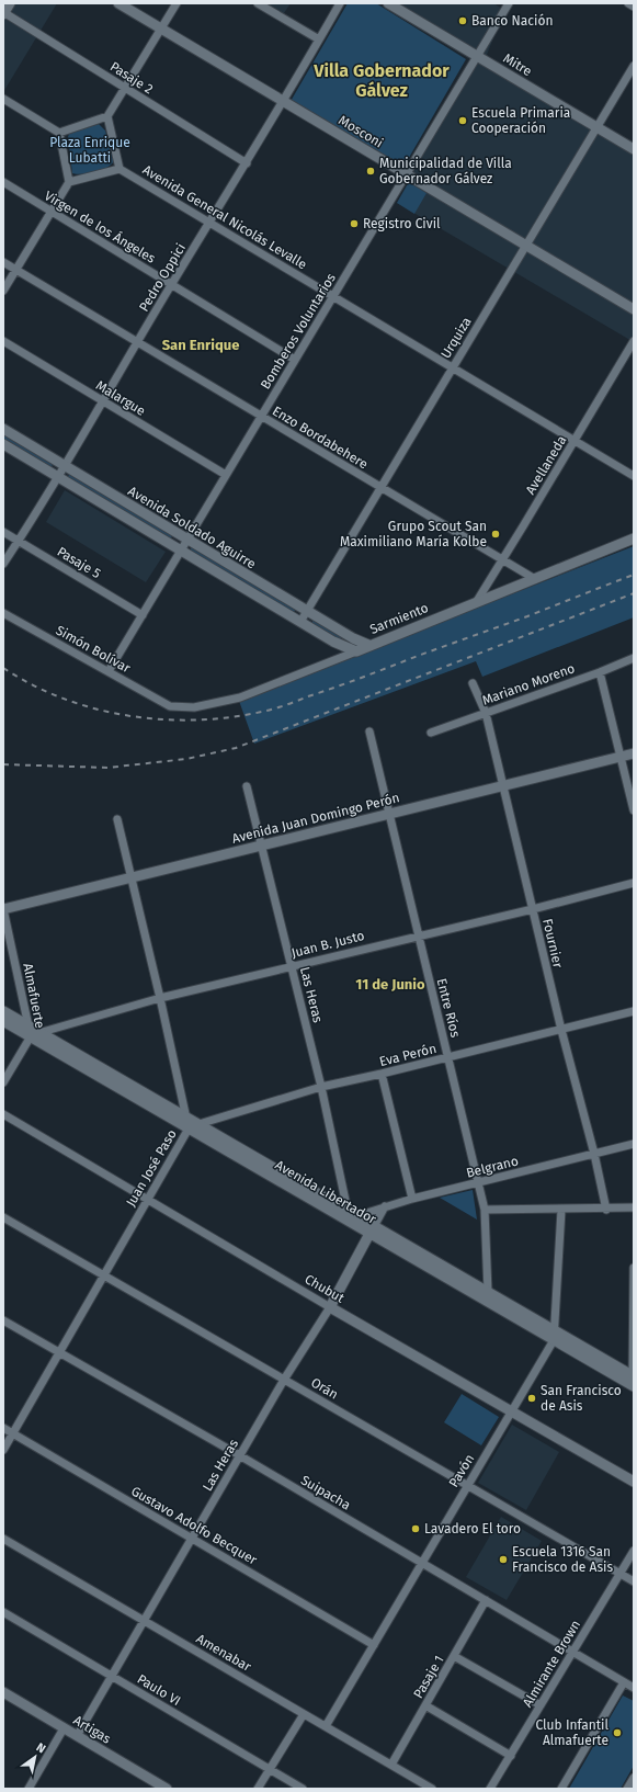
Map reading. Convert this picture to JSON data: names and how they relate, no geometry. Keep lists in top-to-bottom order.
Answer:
{
  "streets": {
    "main road": [
      "Mitre",
      "Mosconi",
      "Avenida Soldado Aguirre",
      "Sarmiento",
      "Avenida Juan Domingo Perón",
      "Las Heras",
      "Avenida Libertador",
      "Chubut",
      "Artigas"
    ],
    "street": [
      "Pasaje 2",
      "Avenida General Nicolás Levalle",
      "Virgen de los Ángeles",
      "Pedro Oppici",
      "Bomberos Voluntarios",
      "Urquiza",
      "Malargue",
      "Enzo Bordabehere",
      "Avellaneda",
      "Pasaje 5",
      "Simón Bolívar",
      "Mariano Moreno",
      "Fournier",
      "Juan B. Justo",
      "Almafuerte",
      "Entre Ríos",
      "Eva Perón",
      "Belgrano",
      "Juan José Paso",
      "Orán",
      "Pavón",
      "Suipacha",
      "Gustavo Adolfo Becquer",
      "Amenabar",
      "Almirante Brown",
      "Pasaje 1",
      "Paulo VI"
    ]
  },
  "crossings": [
    ["Mitre", "Bomberos Voluntarios"],
    ["Mitre", "Urquiza"],
    ["Pasaje 2", "Pedro Oppici"],
    ["Mosconi", "Pedro Oppici"],
    ["Mosconi", "Bomberos Voluntarios"],
    ["Mosconi", "Urquiza"],
    ["Avenida General Nicolás Levalle", "Pedro Oppici"],
    ["Avenida General Nicolás Levalle", "Bomberos Voluntarios"],
    ["Avenida General Nicolás Levalle", "Urquiza"],
    ["Avenida General Nicolás Levalle", "Avellaneda"],
    ["Virgen de los Ángeles", "Pedro Oppici"],
    ["Virgen de los Ángeles", "Bomberos Voluntarios"],
    ["Pedro Oppici", "Malargue"],
    ["Pedro Oppici", "Enzo Bordabehere"],
    ["Pedro Oppici", "Avenida Soldado Aguirre"],
    ["Pedro Oppici", "Pasaje 5"],
    ["Bomberos Voluntarios", "Malargue"],
    ["Bomberos Voluntarios", "Enzo Bordabehere"],
    ["Bomberos Voluntarios", "Avenida Soldado Aguirre"],
    ["Bomberos Voluntarios", "Pasaje 5"],
    ["Bomberos Voluntarios", "Simón Bolívar"],
    ["Urquiza", "Enzo Bordabehere"],
    ["Urquiza", "Avenida Soldado Aguirre"],
    ["Enzo Bordabehere", "Avellaneda"],
    ["Enzo Bordabehere", "Sarmiento"],
    ["Avellaneda", "Sarmiento"],
    ["Avenida Soldado Aguirre", "Sarmiento"],
    ["Sarmiento", "Simón Bolívar"],
    ["Mariano Moreno", "Fournier"],
    ["Avenida Juan Domingo Perón", "Fournier"],
    ["Avenida Juan Domingo Perón", "Las Heras"],
    ["Avenida Juan Domingo Perón", "Almafuerte"],
    ["Avenida Juan Domingo Perón", "Entre Ríos"],
    ["Avenida Juan Domingo Perón", "Juan José Paso"],
    ["Fournier", "Juan B. Justo"],
    ["Fournier", "Eva Perón"],
    ["Fournier", "Belgrano"],
    ["Juan B. Justo", "Las Heras"],
    ["Juan B. Justo", "Almafuerte"],
    ["Juan B. Justo", "Entre Ríos"],
    ["Juan B. Justo", "Juan José Paso"],
    ["Juan B. Justo", "Avenida Libertador"],
    ["Las Heras", "Eva Perón"],
    ["Las Heras", "Belgrano"],
    ["Las Heras", "Avenida Libertador"],
    ["Las Heras", "Chubut"],
    ["Las Heras", "Orán"],
    ["Las Heras", "Suipacha"],
    ["Las Heras", "Gustavo Adolfo Becquer"],
    ["Las Heras", "Amenabar"],
    ["Las Heras", "Paulo VI"],
    ["Las Heras", "Artigas"],
    ["Almafuerte", "Avenida Libertador"],
    ["Entre Ríos", "Eva Perón"],
    ["Entre Ríos", "Belgrano"],
    ["Entre Ríos", "Avenida Libertador"],
    ["Eva Perón", "Juan José Paso"],
    ["Eva Perón", "Avenida Libertador"],
    ["Belgrano", "Avenida Libertador"],
    ["Juan José Paso", "Avenida Libertador"],
    ["Juan José Paso", "Chubut"],
    ["Juan José Paso", "Orán"],
    ["Juan José Paso", "Suipacha"],
    ["Juan José Paso", "Gustavo Adolfo Becquer"],
    ["Avenida Libertador", "Pavón"],
    ["Chubut", "Pavón"],
    ["Orán", "Pavón"],
    ["Orán", "Almirante Brown"],
    ["Pavón", "Suipacha"],
    ["Pavón", "Gustavo Adolfo Becquer"],
    ["Pavón", "Amenabar"],
    ["Suipacha", "Almirante Brown"],
    ["Suipacha", "Pasaje 1"],
    ["Amenabar", "Pasaje 1"]
  ],
  "districts": ["Villa Gobernador Gálvez", "San Enrique", "11 de Junio"],
  "parks": ["Plaza Enrique Lubatti"],
  "places": [
    "Banco Nación",
    "Escuela Primaria Cooperación",
    "Municipalidad de Villa Gobernador Gálvez",
    "Registro Civil",
    "Grupo Scout San Maximiliano María Kolbe",
    "San Francisco de Asis",
    "Lavadero El toro",
    "Escuela 1316 San Francisco de Asis",
    "Club Infantil Almafuerte"
  ],
  "north": "top right"
}
